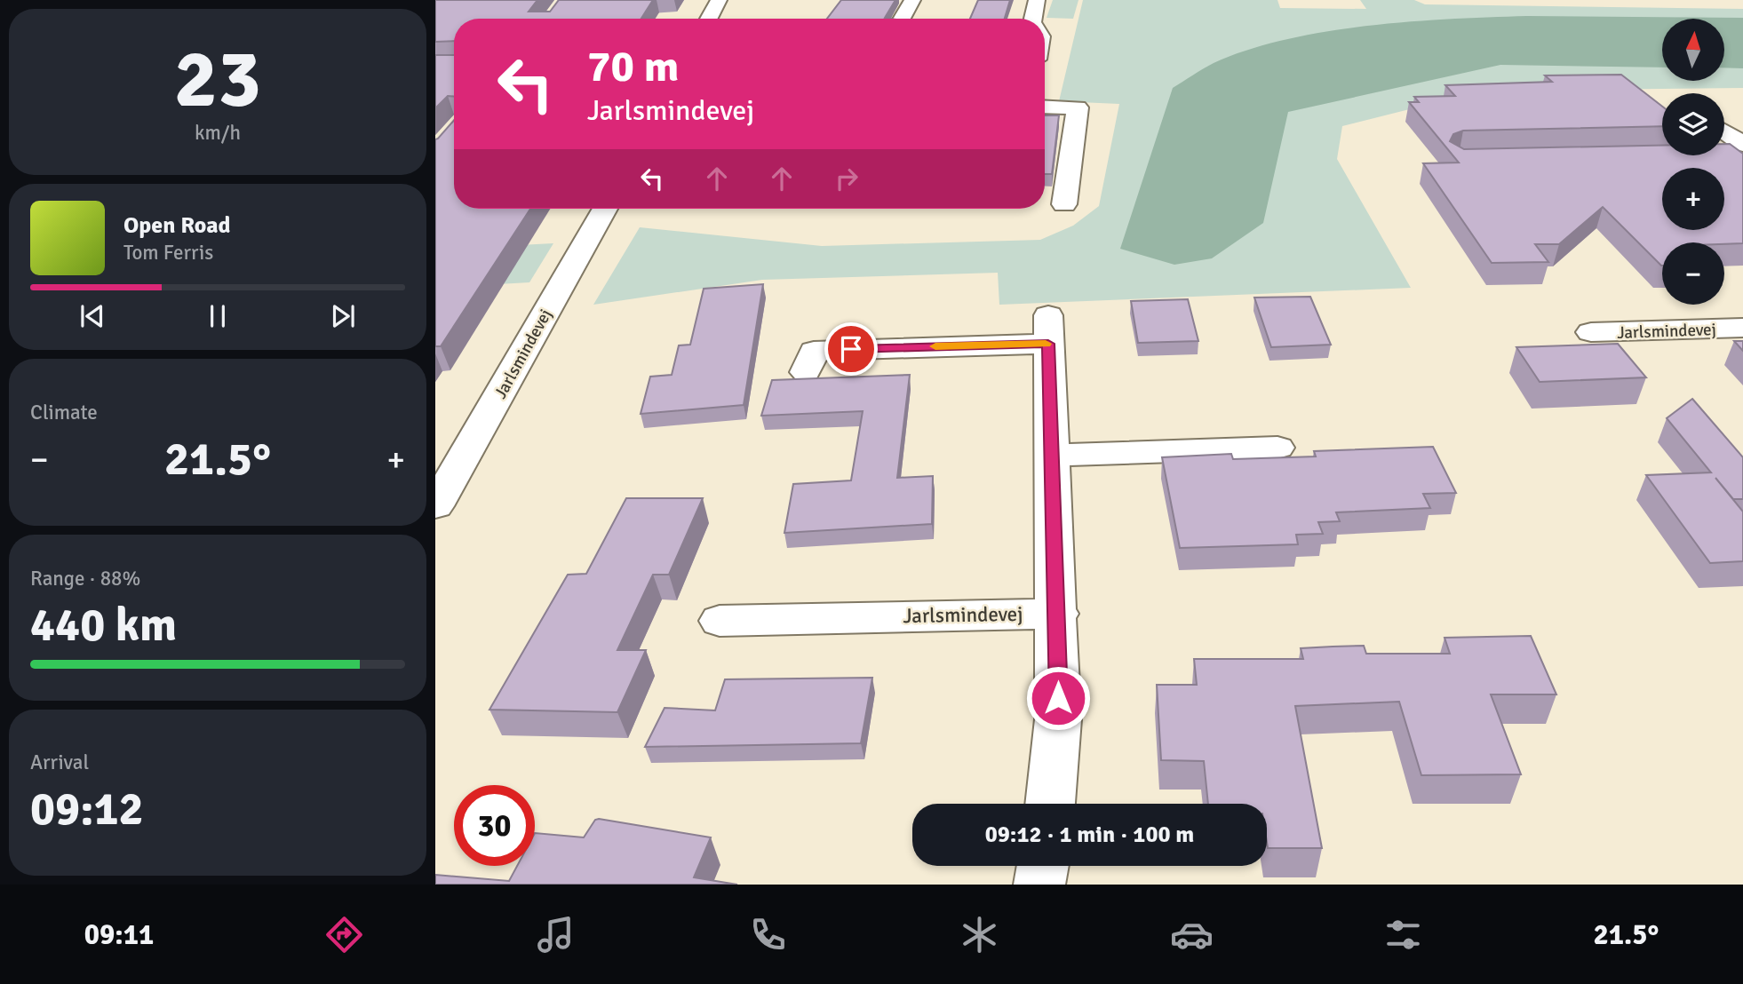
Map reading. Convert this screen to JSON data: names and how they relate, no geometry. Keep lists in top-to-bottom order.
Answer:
{
  "streets": {
    "street": ["Jarlsmindevej"]
  },
  "north": "top",
  "page": {
    "tile": [
      ["23", "km/h"],
      "Climate",
      ["Range · 88%", "440 km"],
      ["Arrival", "09:12"]
    ],
    "map_buttons": ["+", "−"],
    "turn": ["70 m", "Jarlsmindevej"],
    "song": ["Open Road", "Tom Ferris"],
    "heat": ["−", "21.5°", "+"],
    "limit": "30",
    "trip": "09:12 · 1 min · 100 m",
    "tabs": ["09:11", "21.5°"]
  }
}
